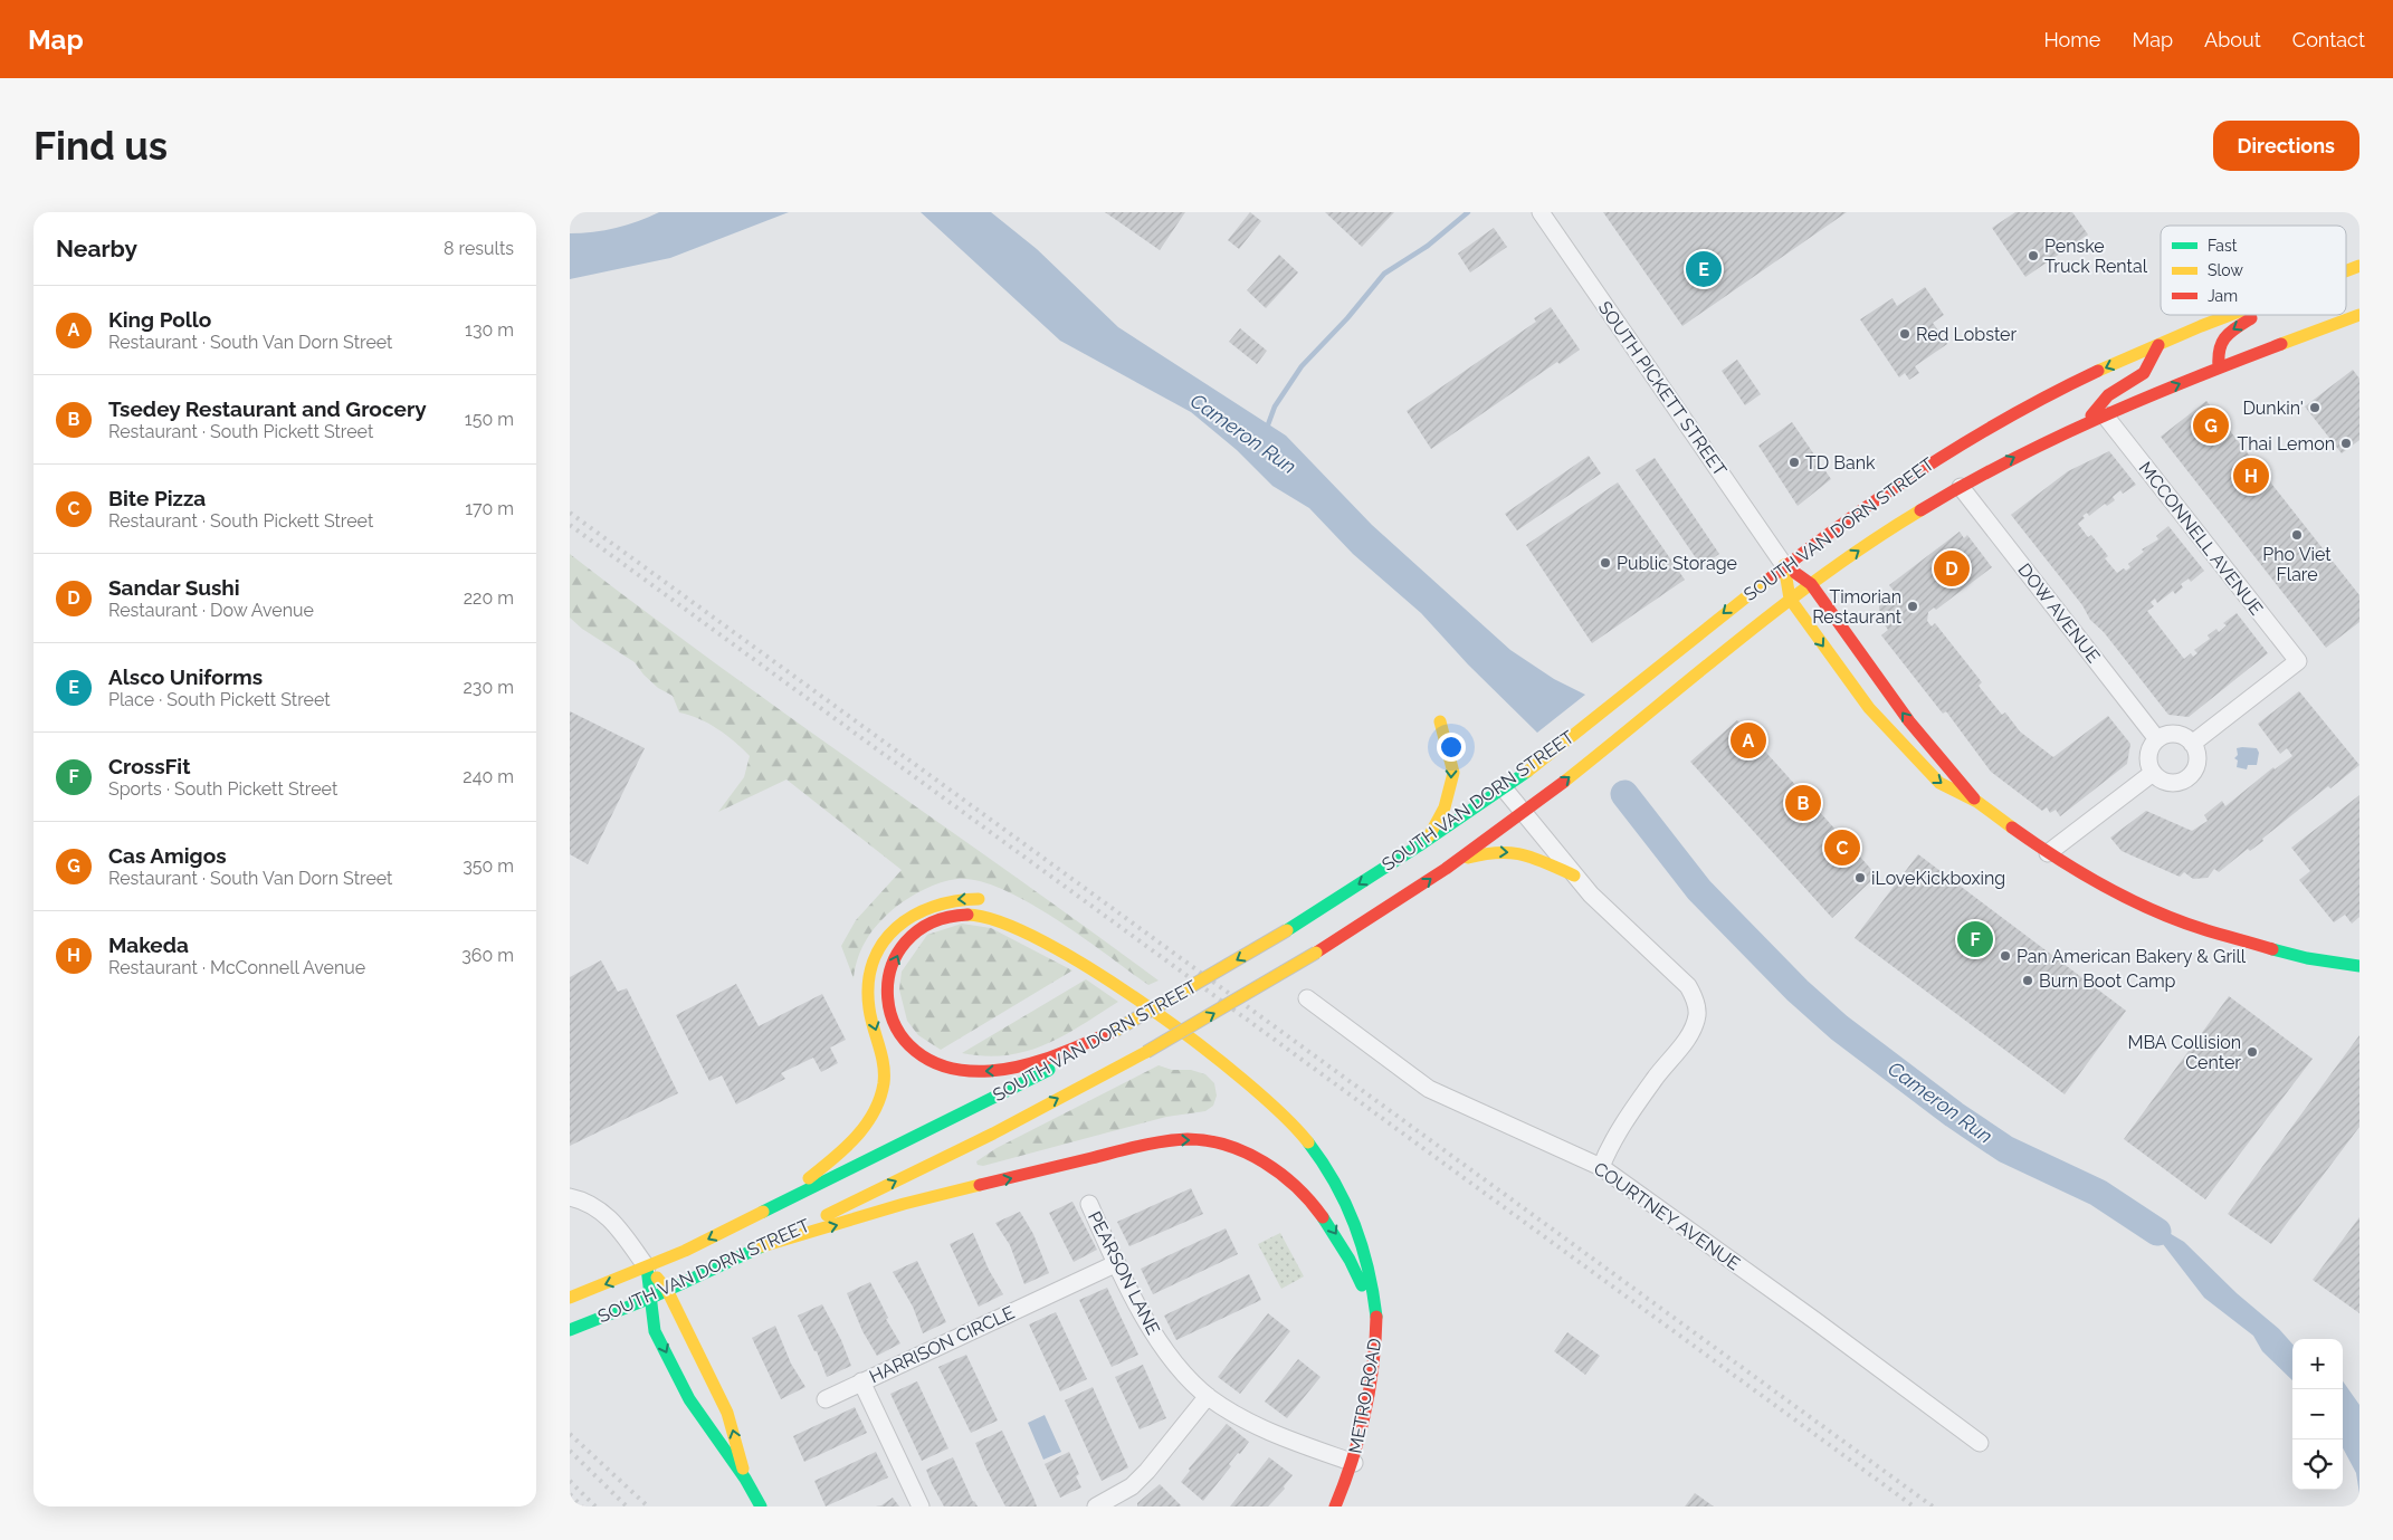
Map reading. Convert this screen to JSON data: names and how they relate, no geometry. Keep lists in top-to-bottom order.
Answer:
{
  "streets": {
    "main road": ["SOUTH PICKETT STREET", "SOUTH VAN DORN STREET", "METRO ROAD"],
    "street": [
      "MCCONNELL AVENUE",
      "DOW AVENUE",
      "COURTNEY AVENUE",
      "PEARSON LANE",
      "HARRISON CIRCLE"
    ]
  },
  "crossings": [
    ["SOUTH PICKETT STREET", "SOUTH VAN DORN STREET"],
    ["SOUTH VAN DORN STREET", "MCCONNELL AVENUE"],
    ["SOUTH VAN DORN STREET", "DOW AVENUE"],
    ["MCCONNELL AVENUE", "DOW AVENUE"],
    ["PEARSON LANE", "HARRISON CIRCLE"],
    ["PEARSON LANE", "METRO ROAD"]
  ],
  "water": ["Cameron Run"],
  "places": [
    "Penske Truck Rental",
    "Red Lobster",
    "Dunkin'",
    "Thai Lemon",
    "TD Bank",
    "Pho Viet Flare",
    "Public Storage",
    "Timorian Restaurant",
    "iLoveKickboxing",
    "Pan American Bakery & Grill",
    "Burn Boot Camp",
    "MBA Collision Center"
  ],
  "legend": ["Fast", "Slow", "Jam"],
  "page": {
    "header": "Map",
    "nav": [
      "Home",
      "Map",
      "About",
      "Contact"
    ],
    "buttons": "Directions",
    "title": "Find us",
    "heading": ["Nearby", "8 results"],
    "pins": [
      "E",
      "G",
      "H",
      "D",
      "A",
      "B",
      "C",
      "F"
    ],
    "list": [
      {
        "mark": "A",
        "name": "King Pollo",
        "note": "Restaurant · South Van Dorn Street",
        "value": "130 m"
      },
      {
        "mark": "B",
        "name": "Tsedey Restaurant and Grocery",
        "note": "Restaurant · South Pickett Street",
        "value": "150 m"
      },
      {
        "mark": "C",
        "name": "Bite Pizza",
        "note": "Restaurant · South Pickett Street",
        "value": "170 m"
      },
      {
        "mark": "D",
        "name": "Sandar Sushi",
        "note": "Restaurant · Dow Avenue",
        "value": "220 m"
      },
      {
        "mark": "E",
        "name": "Alsco Uniforms",
        "note": "Place · South Pickett Street",
        "value": "230 m"
      },
      {
        "mark": "F",
        "name": "CrossFit",
        "note": "Sports · South Pickett Street",
        "value": "240 m"
      },
      {
        "mark": "G",
        "name": "Cas Amigos",
        "note": "Restaurant · South Van Dorn Street",
        "value": "350 m"
      },
      {
        "mark": "H",
        "name": "Makeda",
        "note": "Restaurant · McConnell Avenue",
        "value": "360 m"
      }
    ],
    "map_buttons": ["+", "−"]
  }
}
